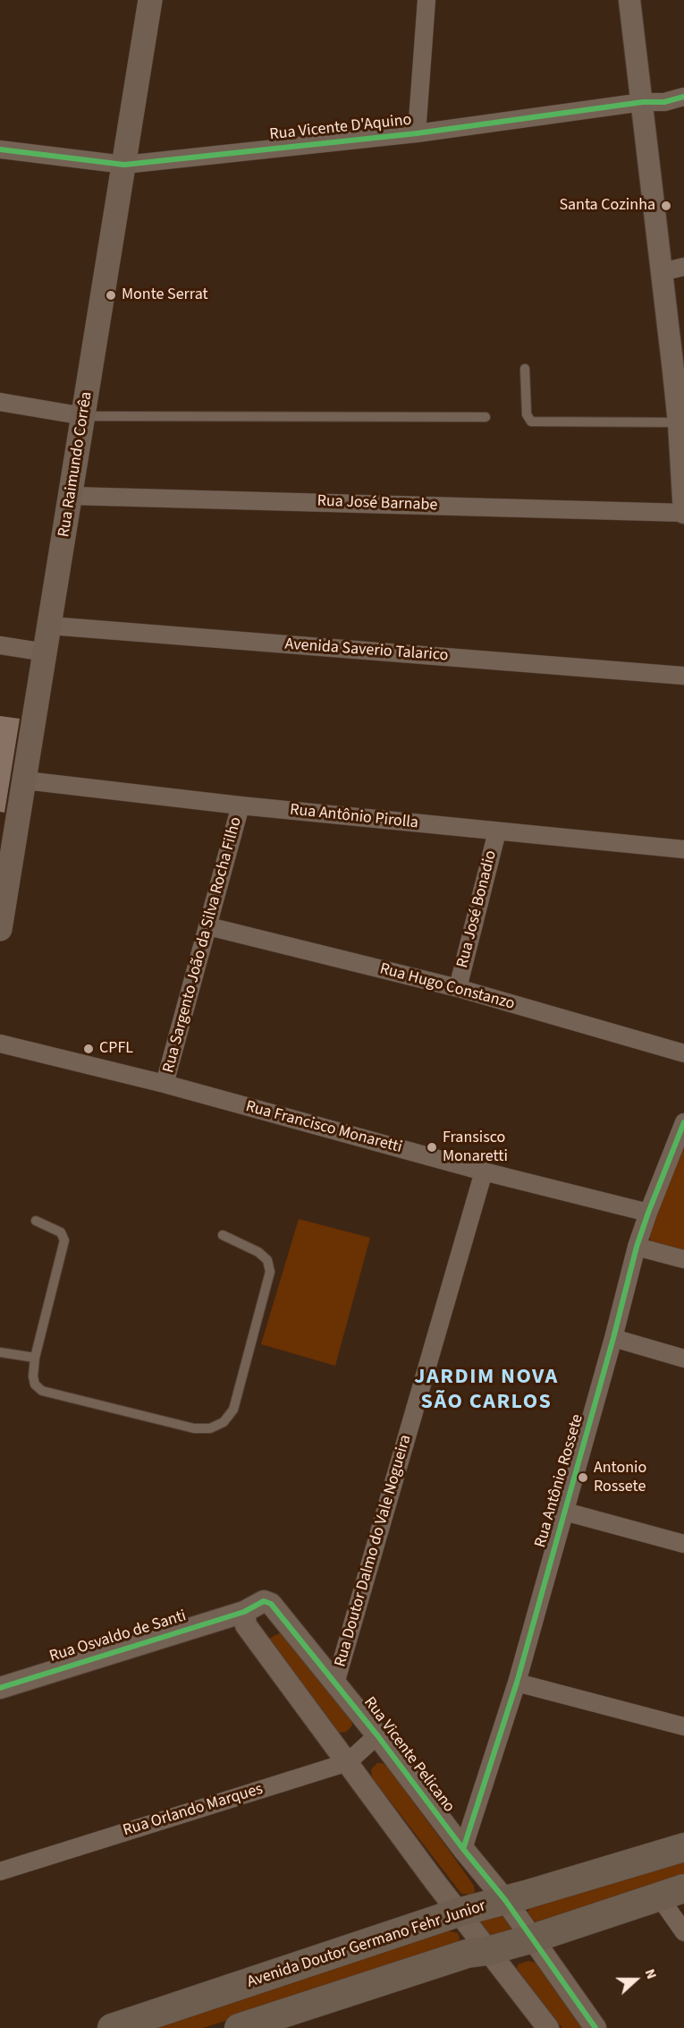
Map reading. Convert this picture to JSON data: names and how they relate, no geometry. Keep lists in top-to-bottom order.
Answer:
{
  "streets": {
    "main road": ["Rua Raimundo Corrêa", "Avenida Doutor Germano Fehr Junior"],
    "street": [
      "Rua Vicente D'Aquino",
      "Rua José Barnabe",
      "Avenida Saverio Talarico",
      "Rua Antônio Pirolla",
      "Rua José Bonadio",
      "Rua Sargento João da Silva Rocha Filho",
      "Rua Hugo Constanzo",
      "Rua Francisco Monaretti",
      "Rua Antônio Rossete",
      "Rua Doutor Dalmo do Vale Nogueira",
      "Rua Osvaldo de Santi",
      "Rua Vicente Pelicano",
      "Rua Orlando Marques"
    ]
  },
  "crossings": [
    ["Rua Vicente D'Aquino", "Rua Raimundo Corrêa"],
    ["Rua Raimundo Corrêa", "Rua José Barnabe"],
    ["Rua Raimundo Corrêa", "Avenida Saverio Talarico"],
    ["Rua Raimundo Corrêa", "Rua Antônio Pirolla"],
    ["Rua Antônio Pirolla", "Rua José Bonadio"],
    ["Rua Antônio Pirolla", "Rua Sargento João da Silva Rocha Filho"],
    ["Rua José Bonadio", "Rua Hugo Constanzo"],
    ["Rua Sargento João da Silva Rocha Filho", "Rua Hugo Constanzo"],
    ["Rua Sargento João da Silva Rocha Filho", "Rua Francisco Monaretti"],
    ["Rua Francisco Monaretti", "Rua Antônio Rossete"],
    ["Rua Francisco Monaretti", "Rua Doutor Dalmo do Vale Nogueira"],
    ["Rua Antônio Rossete", "Rua Vicente Pelicano"],
    ["Rua Doutor Dalmo do Vale Nogueira", "Rua Vicente Pelicano"],
    ["Rua Osvaldo de Santi", "Rua Vicente Pelicano"],
    ["Rua Vicente Pelicano", "Rua Orlando Marques"],
    ["Rua Vicente Pelicano", "Avenida Doutor Germano Fehr Junior"]
  ],
  "districts": ["JARDIM NOVA SÃO CARLOS"],
  "places": [
    "Santa Cozinha",
    "Monte Serrat",
    "CPFL",
    "Fransisco Monaretti",
    "Antonio Rossete"
  ],
  "north": "right"
}
